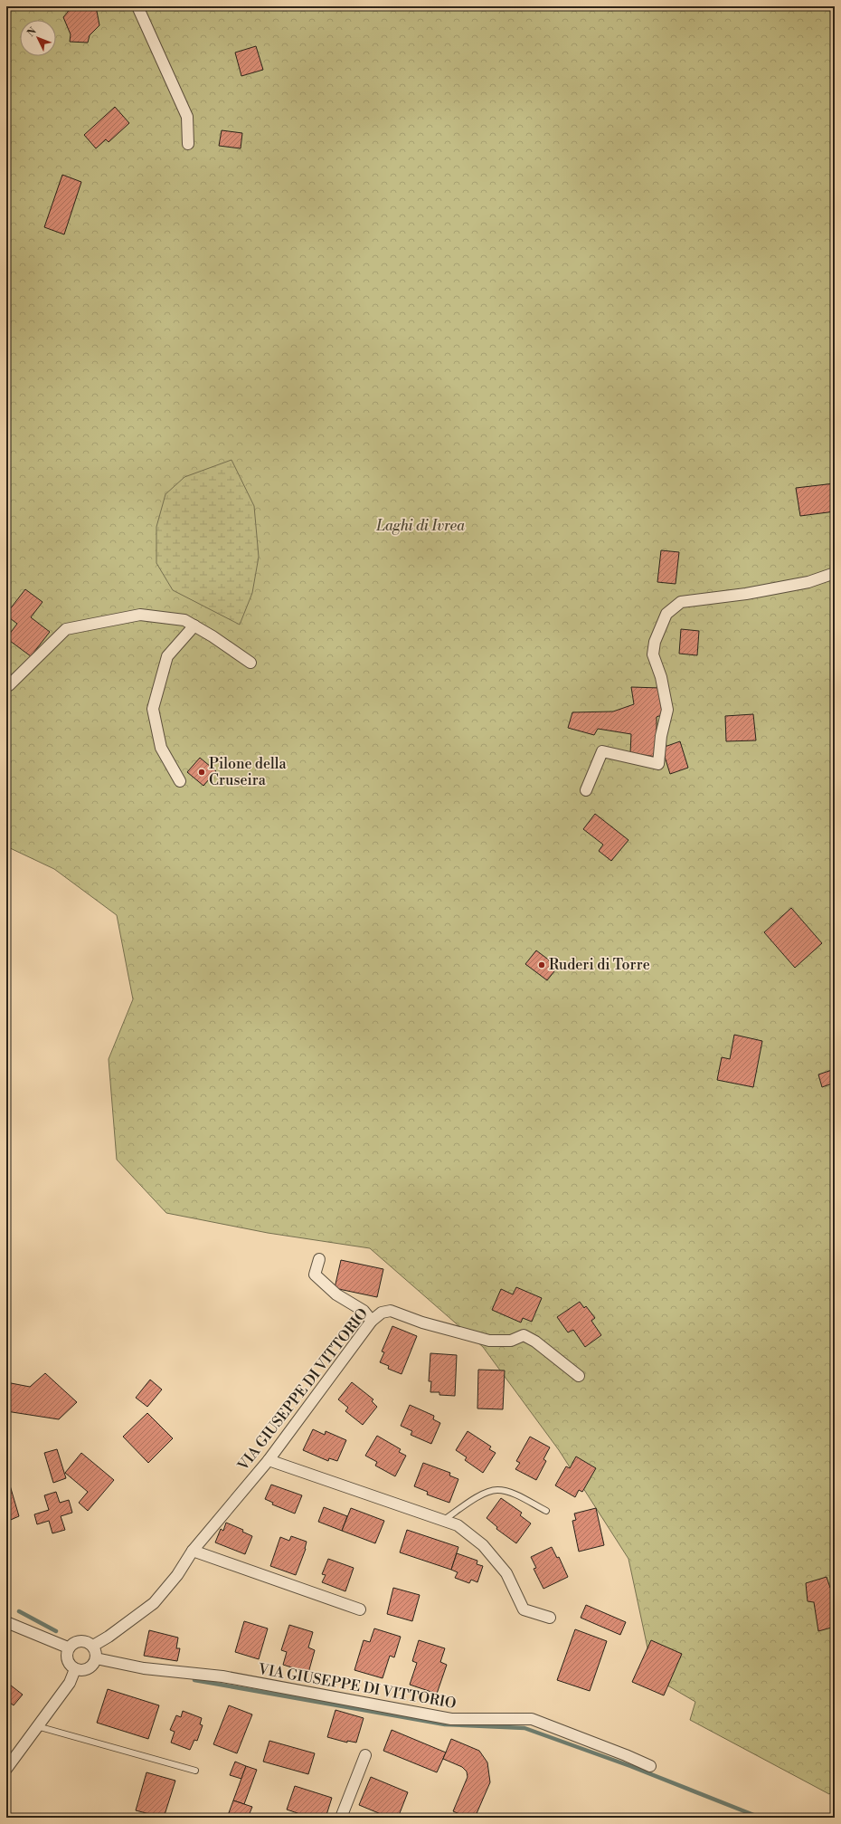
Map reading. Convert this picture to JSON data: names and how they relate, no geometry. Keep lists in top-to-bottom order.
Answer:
{
  "streets": {
    "street": ["VIA GIUSEPPE DI VITTORIO"]
  },
  "parks": ["Laghi di Ivrea"],
  "places": ["Pilone della Cruseira", "Ruderi di Torre"],
  "north": "top left"
}
